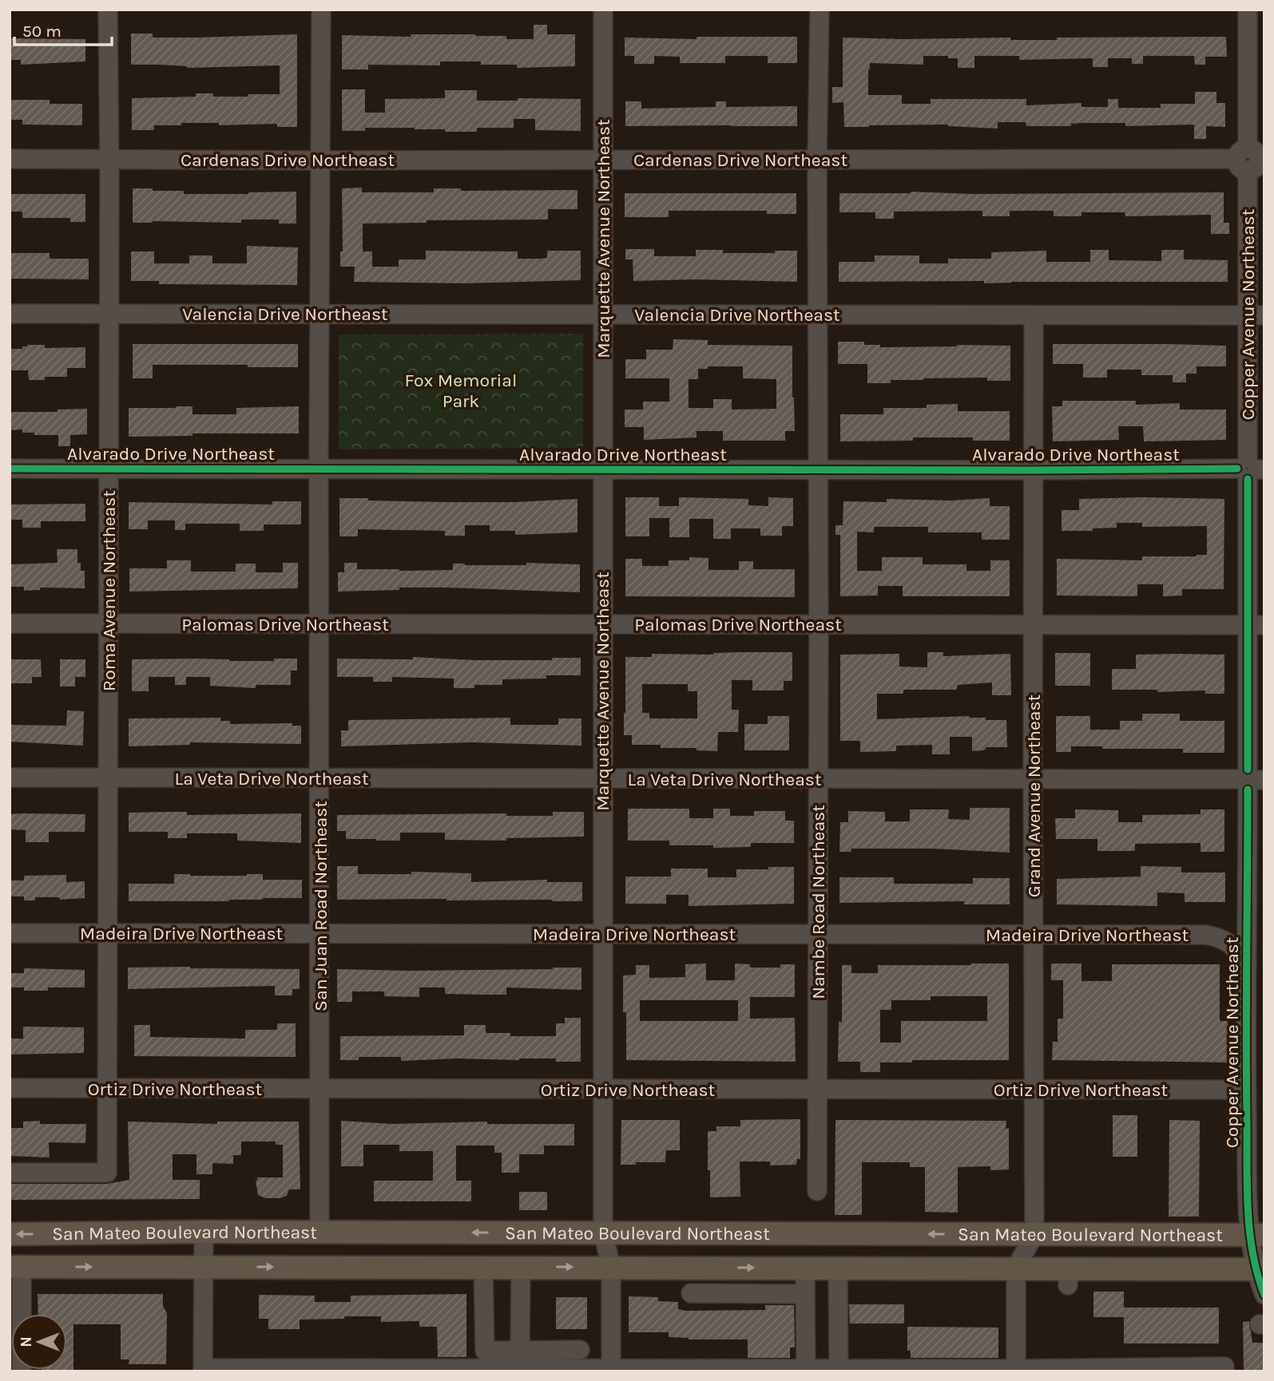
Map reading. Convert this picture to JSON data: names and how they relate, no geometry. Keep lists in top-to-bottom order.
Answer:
{
  "streets": {
    "main road": ["San Mateo Boulevard Northeast"],
    "street": [
      "Cardenas Drive Northeast",
      "Marquette Avenue Northeast",
      "Valencia Drive Northeast",
      "Copper Avenue Northeast",
      "Alvarado Drive Northeast",
      "Roma Avenue Northeast",
      "Palomas Drive Northeast",
      "La Veta Drive Northeast",
      "Grand Avenue Northeast",
      "Nambe Road Northeast",
      "San Juan Road Northeast",
      "Madeira Drive Northeast",
      "Ortiz Drive Northeast"
    ]
  },
  "crossings": [
    ["Cardenas Drive Northeast", "Marquette Avenue Northeast"],
    ["Cardenas Drive Northeast", "Copper Avenue Northeast"],
    ["Cardenas Drive Northeast", "Roma Avenue Northeast"],
    ["Cardenas Drive Northeast", "Nambe Road Northeast"],
    ["Cardenas Drive Northeast", "San Juan Road Northeast"],
    ["Marquette Avenue Northeast", "Valencia Drive Northeast"],
    ["Marquette Avenue Northeast", "Alvarado Drive Northeast"],
    ["Marquette Avenue Northeast", "Palomas Drive Northeast"],
    ["Marquette Avenue Northeast", "La Veta Drive Northeast"],
    ["Marquette Avenue Northeast", "Madeira Drive Northeast"],
    ["Marquette Avenue Northeast", "Ortiz Drive Northeast"],
    ["Marquette Avenue Northeast", "San Mateo Boulevard Northeast"],
    ["Valencia Drive Northeast", "Copper Avenue Northeast"],
    ["Valencia Drive Northeast", "Roma Avenue Northeast"],
    ["Valencia Drive Northeast", "Grand Avenue Northeast"],
    ["Valencia Drive Northeast", "Nambe Road Northeast"],
    ["Valencia Drive Northeast", "San Juan Road Northeast"],
    ["Copper Avenue Northeast", "Alvarado Drive Northeast"],
    ["Copper Avenue Northeast", "Palomas Drive Northeast"],
    ["Copper Avenue Northeast", "La Veta Drive Northeast"],
    ["Copper Avenue Northeast", "Madeira Drive Northeast"],
    ["Copper Avenue Northeast", "Ortiz Drive Northeast"],
    ["Copper Avenue Northeast", "San Mateo Boulevard Northeast"],
    ["Alvarado Drive Northeast", "Roma Avenue Northeast"],
    ["Alvarado Drive Northeast", "Grand Avenue Northeast"],
    ["Alvarado Drive Northeast", "Nambe Road Northeast"],
    ["Alvarado Drive Northeast", "San Juan Road Northeast"],
    ["Roma Avenue Northeast", "Palomas Drive Northeast"],
    ["Roma Avenue Northeast", "La Veta Drive Northeast"],
    ["Roma Avenue Northeast", "Madeira Drive Northeast"],
    ["Roma Avenue Northeast", "Ortiz Drive Northeast"],
    ["Palomas Drive Northeast", "Grand Avenue Northeast"],
    ["Palomas Drive Northeast", "Nambe Road Northeast"],
    ["Palomas Drive Northeast", "San Juan Road Northeast"],
    ["La Veta Drive Northeast", "Grand Avenue Northeast"],
    ["La Veta Drive Northeast", "Nambe Road Northeast"],
    ["La Veta Drive Northeast", "San Juan Road Northeast"],
    ["Grand Avenue Northeast", "Madeira Drive Northeast"],
    ["Grand Avenue Northeast", "Ortiz Drive Northeast"],
    ["Grand Avenue Northeast", "San Mateo Boulevard Northeast"],
    ["Nambe Road Northeast", "Madeira Drive Northeast"],
    ["Nambe Road Northeast", "Ortiz Drive Northeast"],
    ["San Juan Road Northeast", "Madeira Drive Northeast"],
    ["San Juan Road Northeast", "Ortiz Drive Northeast"],
    ["San Juan Road Northeast", "San Mateo Boulevard Northeast"]
  ],
  "parks": ["Fox Memorial Park"],
  "scale_bar": "50 m",
  "north": "left"
}
